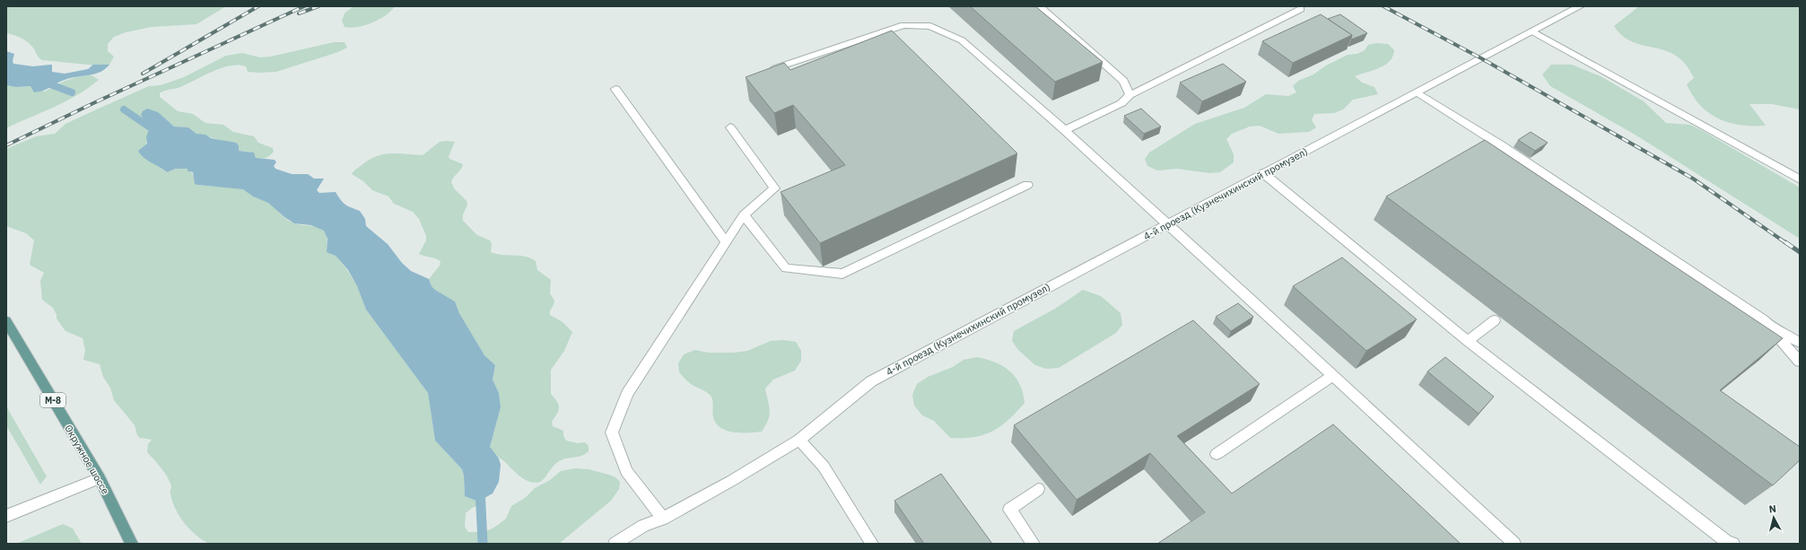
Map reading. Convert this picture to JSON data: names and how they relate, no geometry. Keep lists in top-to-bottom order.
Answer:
{
  "streets": {
    "main road": ["М-8", "Окружное шоссе"],
    "street": ["4-й проезд (Кузнечихинский промузел)"]
  },
  "north": "top"
}
